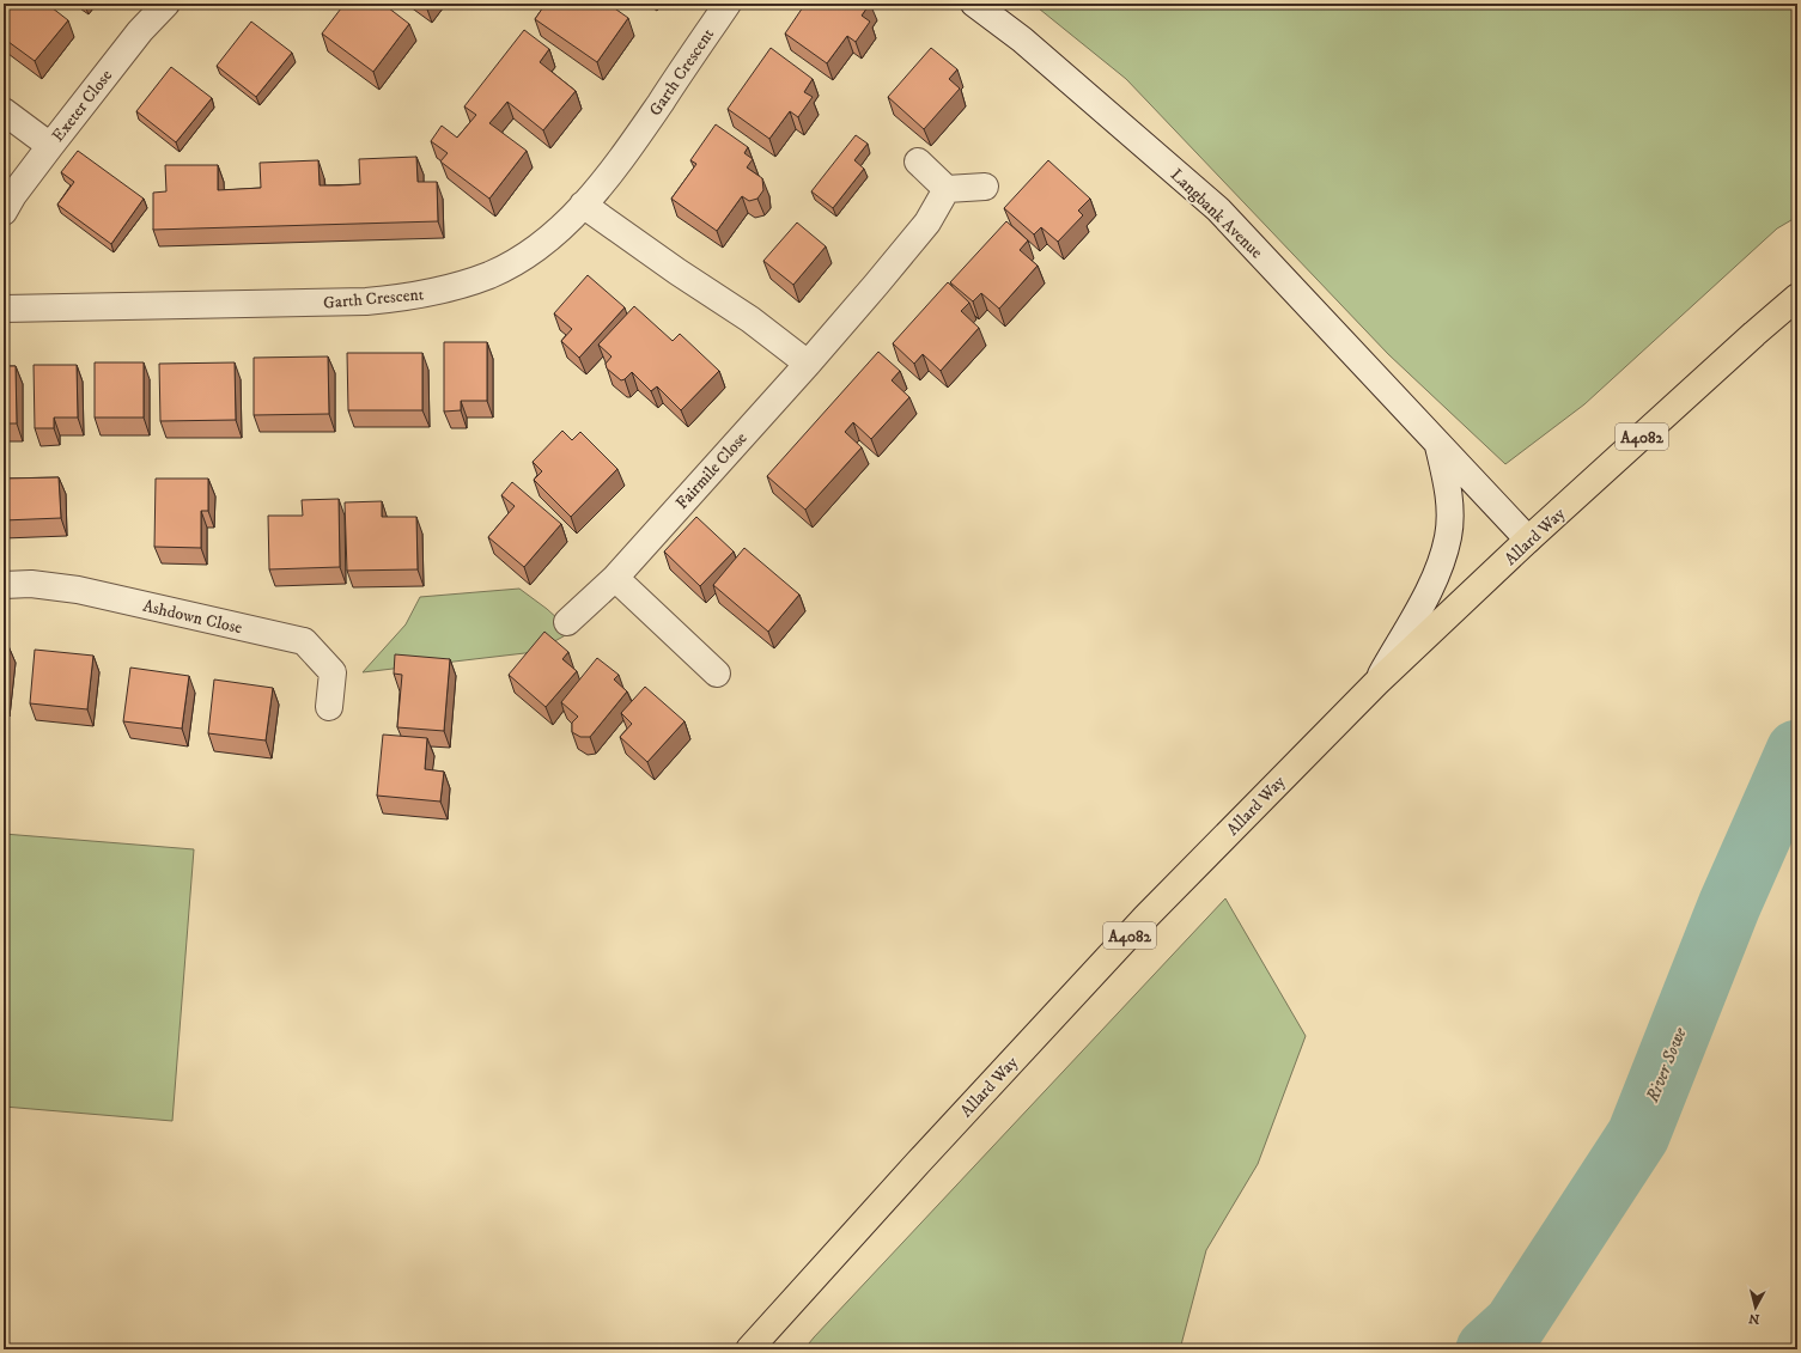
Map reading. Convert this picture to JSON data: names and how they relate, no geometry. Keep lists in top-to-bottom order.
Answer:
{
  "streets": {
    "main road": ["A4082", "Allard Way"],
    "street": [
      "Garth Crescent",
      "Exeter Close",
      "Langbank Avenue",
      "Fairmile Close",
      "Ashdown Close"
    ]
  },
  "crossings": [
    ["Langbank Avenue", "Allard Way"]
  ],
  "water": ["River Sowe"],
  "north": "bottom"
}
